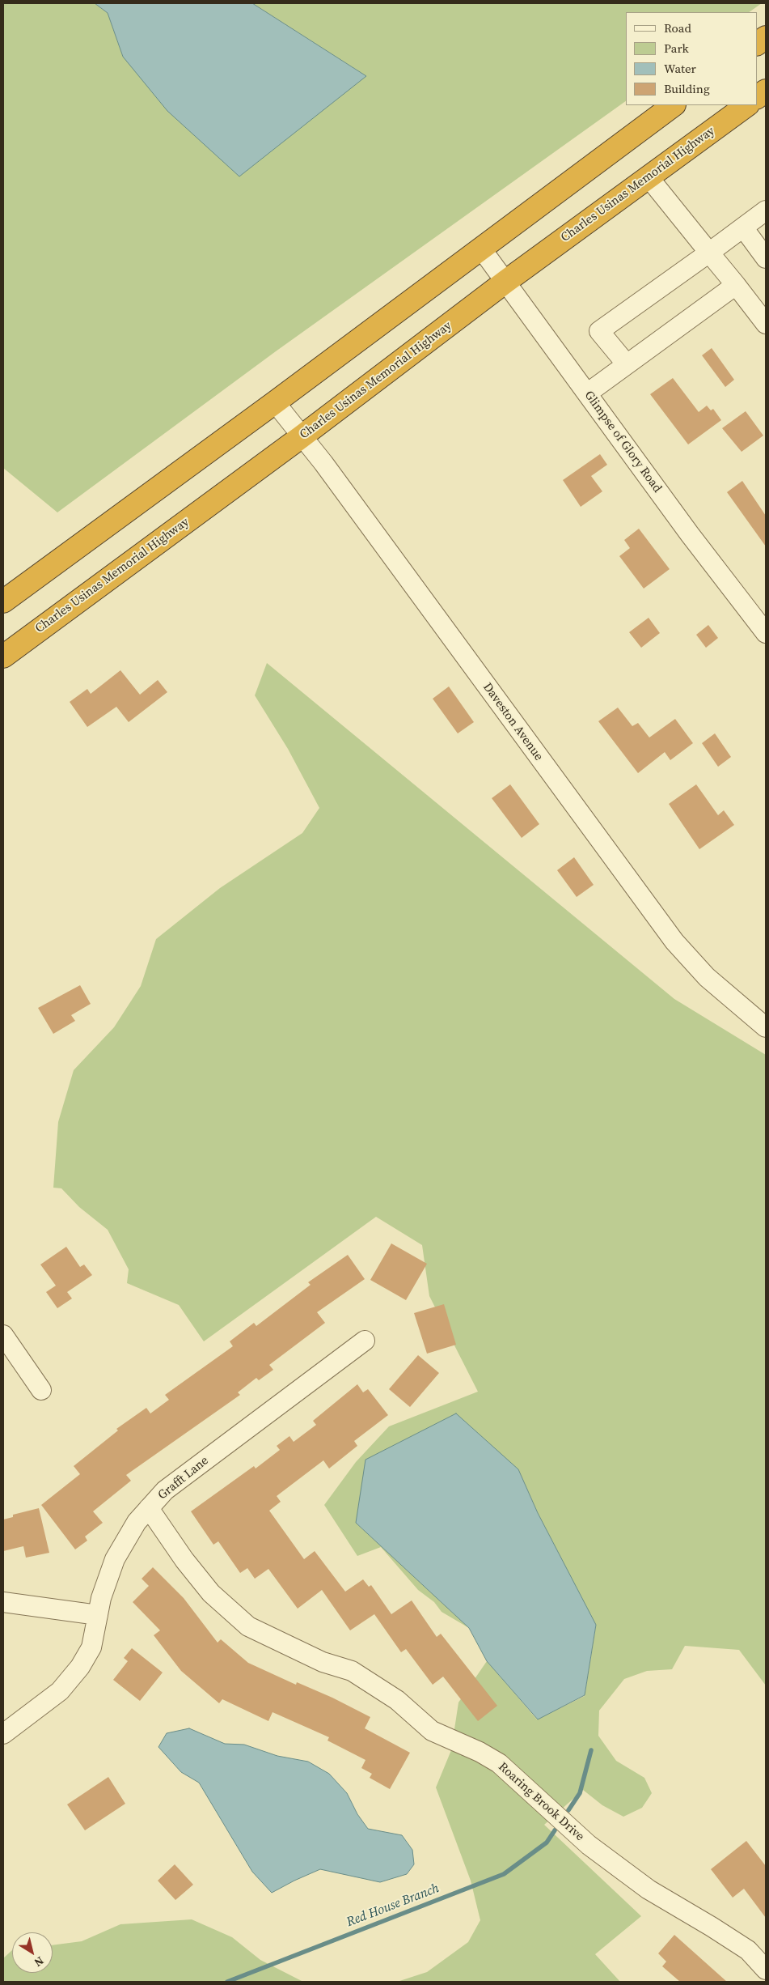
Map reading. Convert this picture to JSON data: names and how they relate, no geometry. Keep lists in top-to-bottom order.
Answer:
{
  "streets": {
    "highway": ["Charles Usinas Memorial Highway"],
    "street": [
      "Glimpse of Glory Road",
      "Daveston Avenue",
      "Grafft Lane",
      "Roaring Brook Drive"
    ]
  },
  "crossings": [
    ["Charles Usinas Memorial Highway", "Glimpse of Glory Road"],
    ["Charles Usinas Memorial Highway", "Daveston Avenue"],
    ["Grafft Lane", "Roaring Brook Drive"]
  ],
  "water": ["Red House Branch"],
  "legend": [
    "Road",
    "Park",
    "Water",
    "Building"
  ],
  "north": "bottom right"
}
